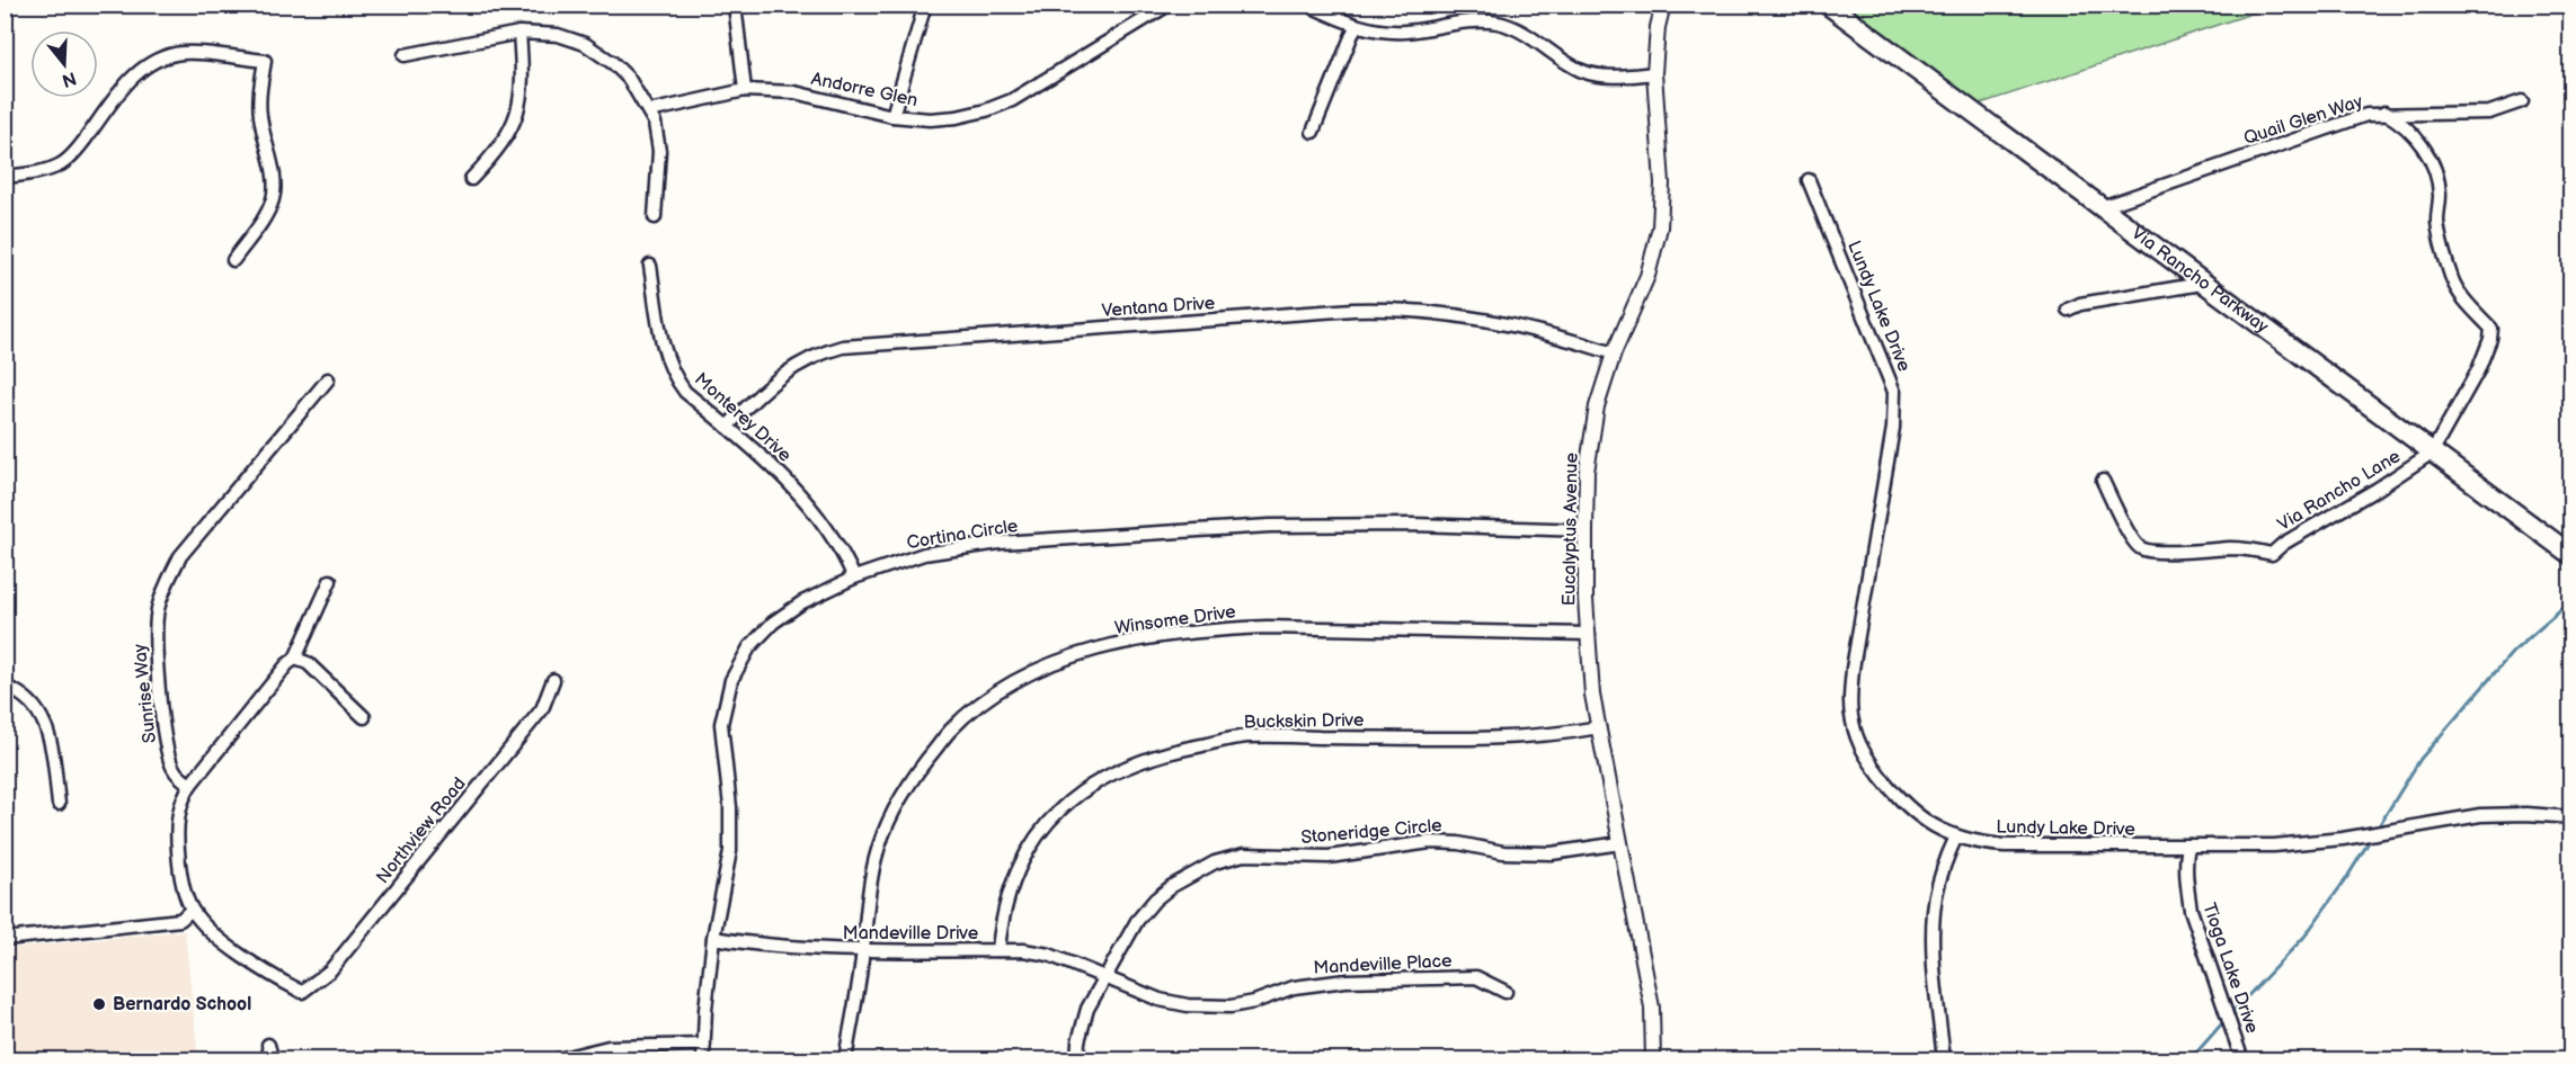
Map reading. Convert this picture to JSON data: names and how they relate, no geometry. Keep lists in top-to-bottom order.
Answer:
{
  "streets": {
    "main road": ["Via Rancho Parkway"],
    "street": [
      "Andorre Glen",
      "Quail Glen Way",
      "Lundy Lake Drive",
      "Ventana Drive",
      "Monterey Drive",
      "Via Rancho Lane",
      "Eucalyptus Avenue",
      "Cortina Circle",
      "Winsome Drive",
      "Sunrise Way",
      "Buckskin Drive",
      "Northview Road",
      "Stoneridge Circle",
      "Mandeville Drive",
      "Mandeville Place",
      "Tioga Lake Drive"
    ]
  },
  "crossings": [
    ["Quail Glen Way", "Via Rancho Parkway"],
    ["Via Rancho Parkway", "Via Rancho Lane"],
    ["Lundy Lake Drive", "Tioga Lake Drive"],
    ["Ventana Drive", "Monterey Drive"],
    ["Ventana Drive", "Eucalyptus Avenue"],
    ["Monterey Drive", "Cortina Circle"],
    ["Eucalyptus Avenue", "Cortina Circle"],
    ["Eucalyptus Avenue", "Winsome Drive"],
    ["Eucalyptus Avenue", "Buckskin Drive"],
    ["Eucalyptus Avenue", "Stoneridge Circle"],
    ["Cortina Circle", "Mandeville Drive"],
    ["Winsome Drive", "Mandeville Drive"],
    ["Buckskin Drive", "Mandeville Drive"],
    ["Stoneridge Circle", "Mandeville Drive"],
    ["Stoneridge Circle", "Mandeville Place"],
    ["Mandeville Drive", "Mandeville Place"]
  ],
  "places": ["Bernardo School"],
  "north": "bottom"
}
